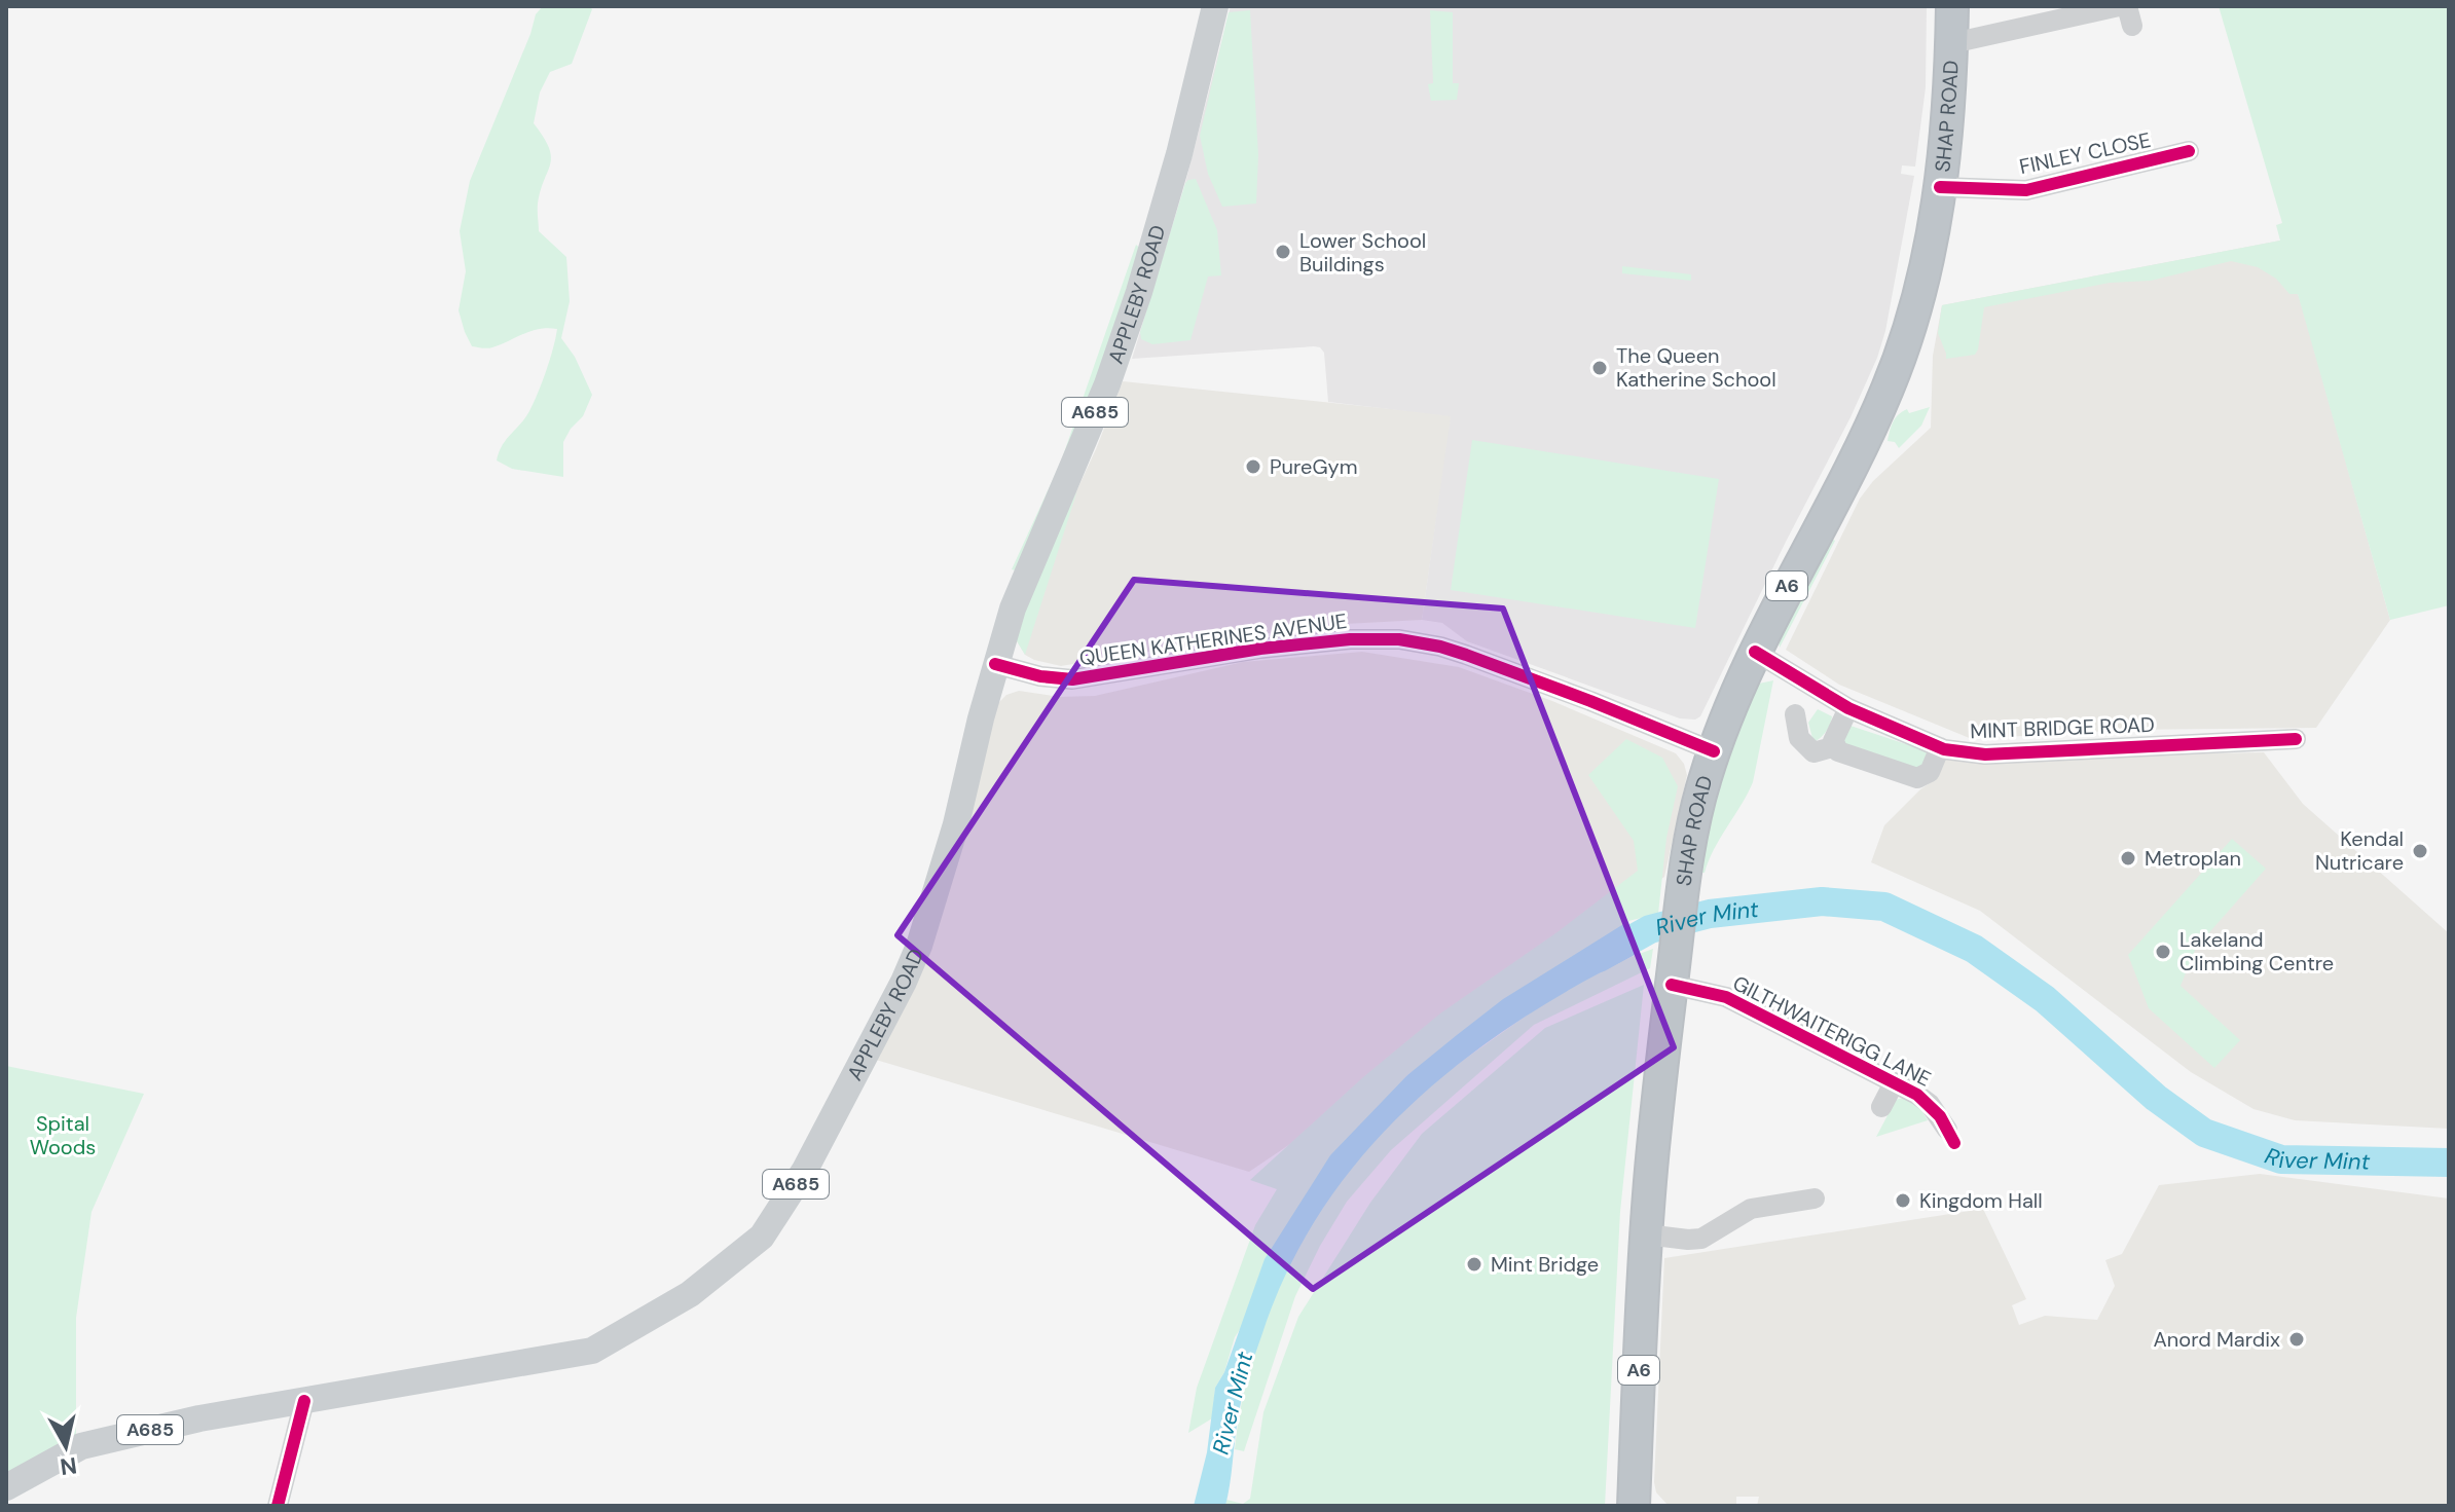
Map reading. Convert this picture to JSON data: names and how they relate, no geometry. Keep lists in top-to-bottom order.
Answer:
{
  "streets": {
    "highway": ["SHAP ROAD", "A6"],
    "main road": ["APPLEBY ROAD", "A685"],
    "street": [
      "FINLEY CLOSE",
      "QUEEN KATHERINES AVENUE",
      "MINT BRIDGE ROAD",
      "GILTHWAITERIGG LANE"
    ]
  },
  "crossings": [
    ["SHAP ROAD", "FINLEY CLOSE"],
    ["SHAP ROAD", "QUEEN KATHERINES AVENUE"],
    ["SHAP ROAD", "MINT BRIDGE ROAD"],
    ["SHAP ROAD", "GILTHWAITERIGG LANE"],
    ["APPLEBY ROAD", "QUEEN KATHERINES AVENUE"]
  ],
  "water": ["River Mint"],
  "parks": ["Spital Woods"],
  "places": [
    "Lower School Buildings",
    "The Queen Katherine School",
    "PureGym",
    "Kendal Nutricare",
    "Metroplan",
    "Lakeland Climbing Centre",
    "Kingdom Hall",
    "Mint Bridge",
    "Anord Mardix"
  ],
  "north": "bottom"
}
